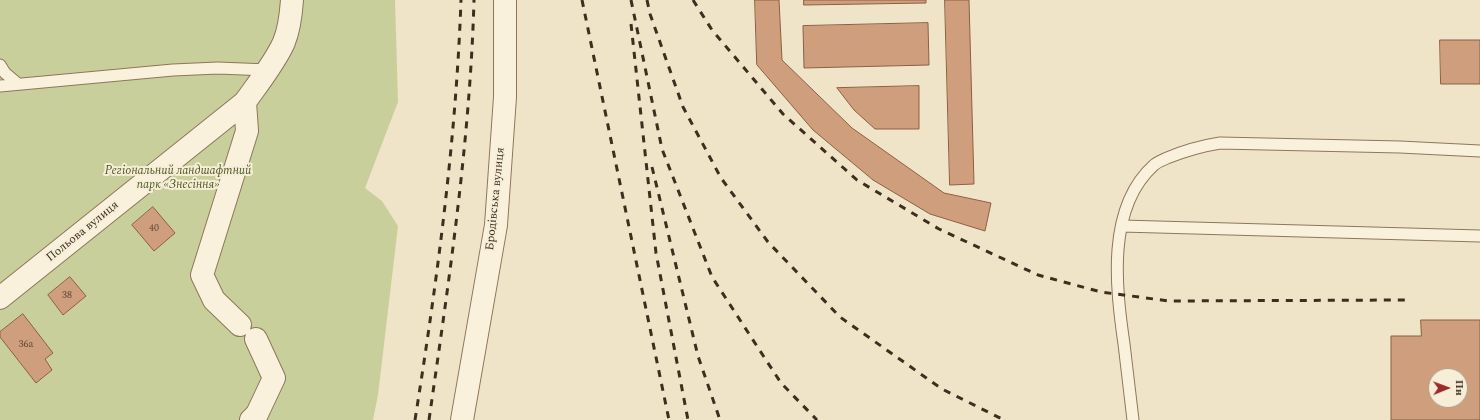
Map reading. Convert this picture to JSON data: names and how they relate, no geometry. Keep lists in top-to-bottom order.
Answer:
{
  "streets": {
    "street": ["Бродівська вулиця", "Польова вулиця"]
  },
  "parks": ["Регіональний ландшафтний парк «Знесіння»"],
  "house_numbers": ["40", "38", "36а"],
  "north": "right"
}
